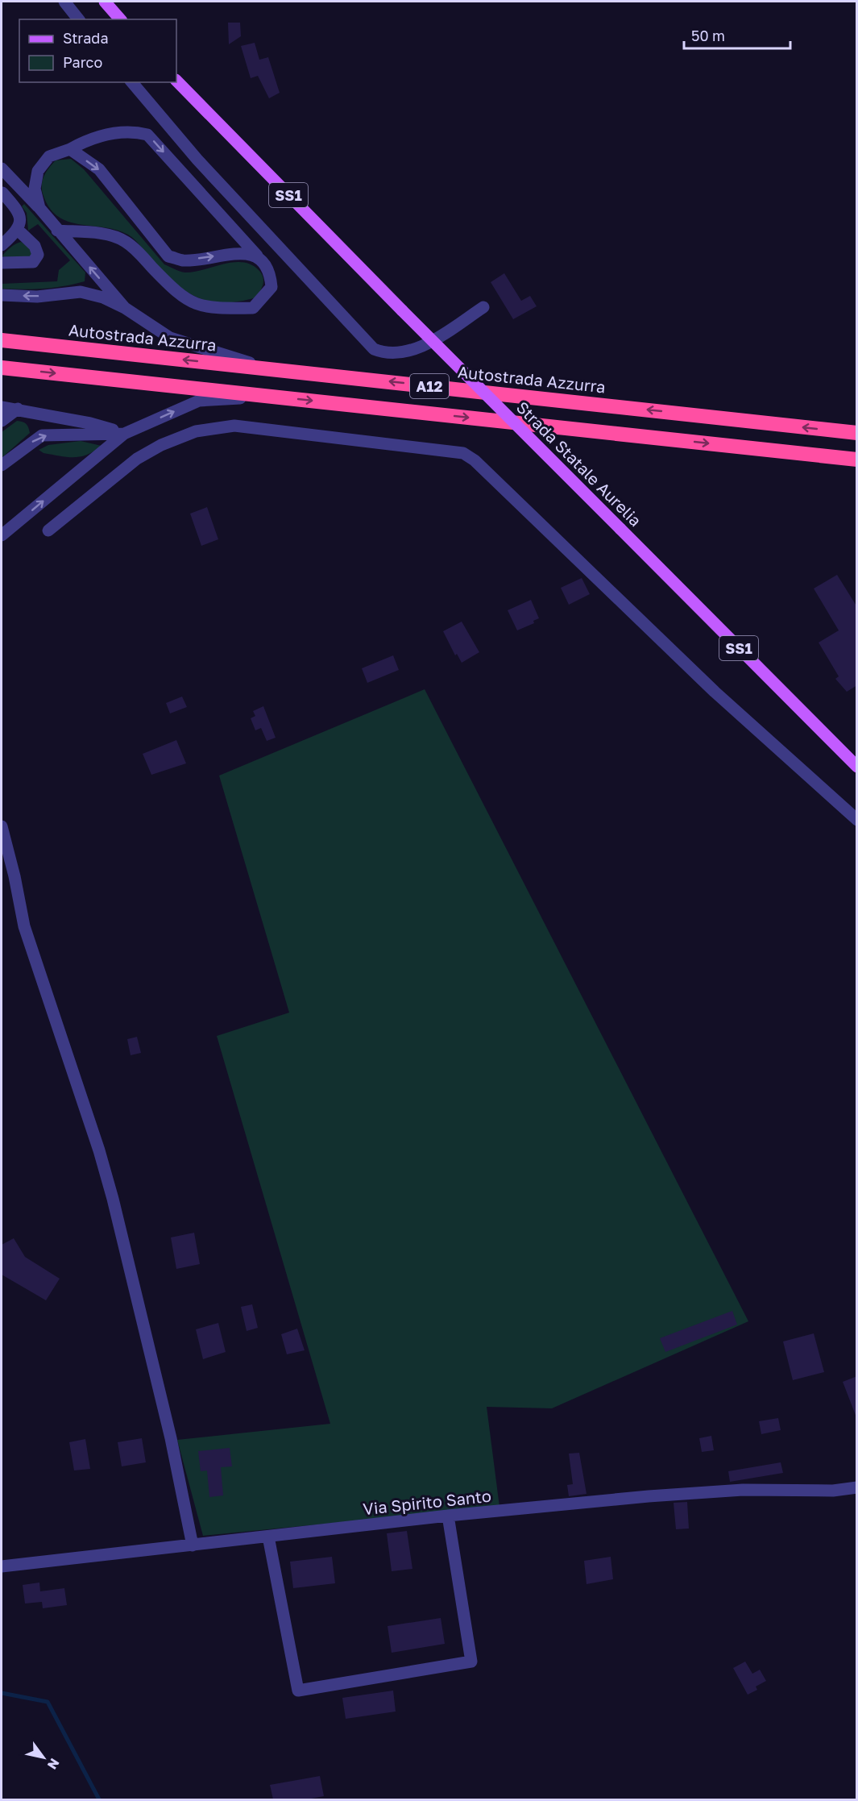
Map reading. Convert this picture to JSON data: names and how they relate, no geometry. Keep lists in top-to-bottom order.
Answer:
{
  "streets": {
    "highway": ["Autostrada Azzurra", "A12"],
    "main road": ["SS1", "Strada Statale Aurelia"],
    "street": ["Via Spirito Santo"]
  },
  "legend": ["Strada", "Parco"],
  "scale_bar": "50 m",
  "north": "bottom right"
}
